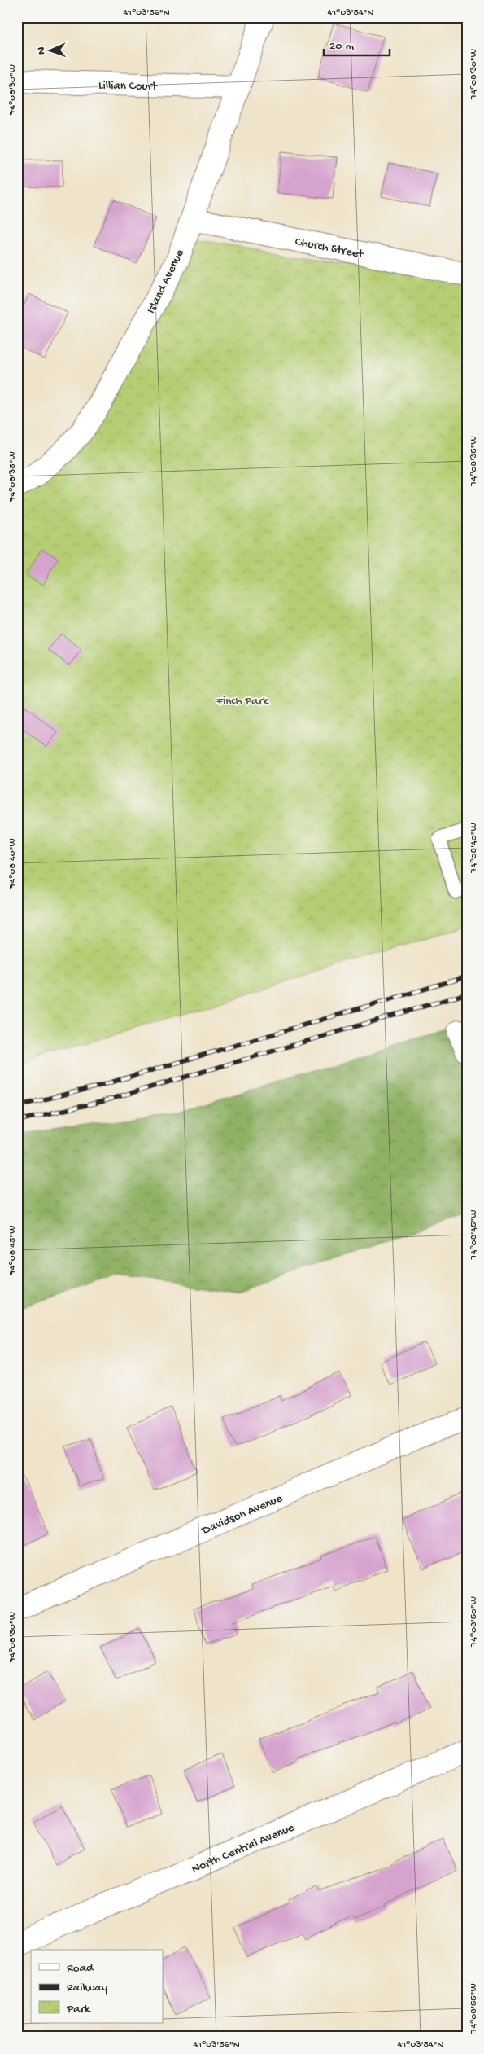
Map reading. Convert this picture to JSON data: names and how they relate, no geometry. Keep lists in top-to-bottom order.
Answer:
{
  "streets": {
    "street": [
      "Lillian Court",
      "Church Street",
      "Island Avenue",
      "Davidson Avenue",
      "North Central Avenue"
    ]
  },
  "crossings": [
    ["Lillian Court", "Island Avenue"],
    ["Church Street", "Island Avenue"]
  ],
  "parks": ["Finch Park"],
  "legend": ["Road", "Railway", "Park"],
  "scale_bar": "20 m",
  "north": "left",
  "coordinates": [
    "41°03'56\"N",
    "41°03'54\"N",
    "74°08'30\"W",
    "74°08'35\"W",
    "74°08'40\"W",
    "74°08'45\"W",
    "74°08'50\"W",
    "74°08'55\"W"
  ]
}
